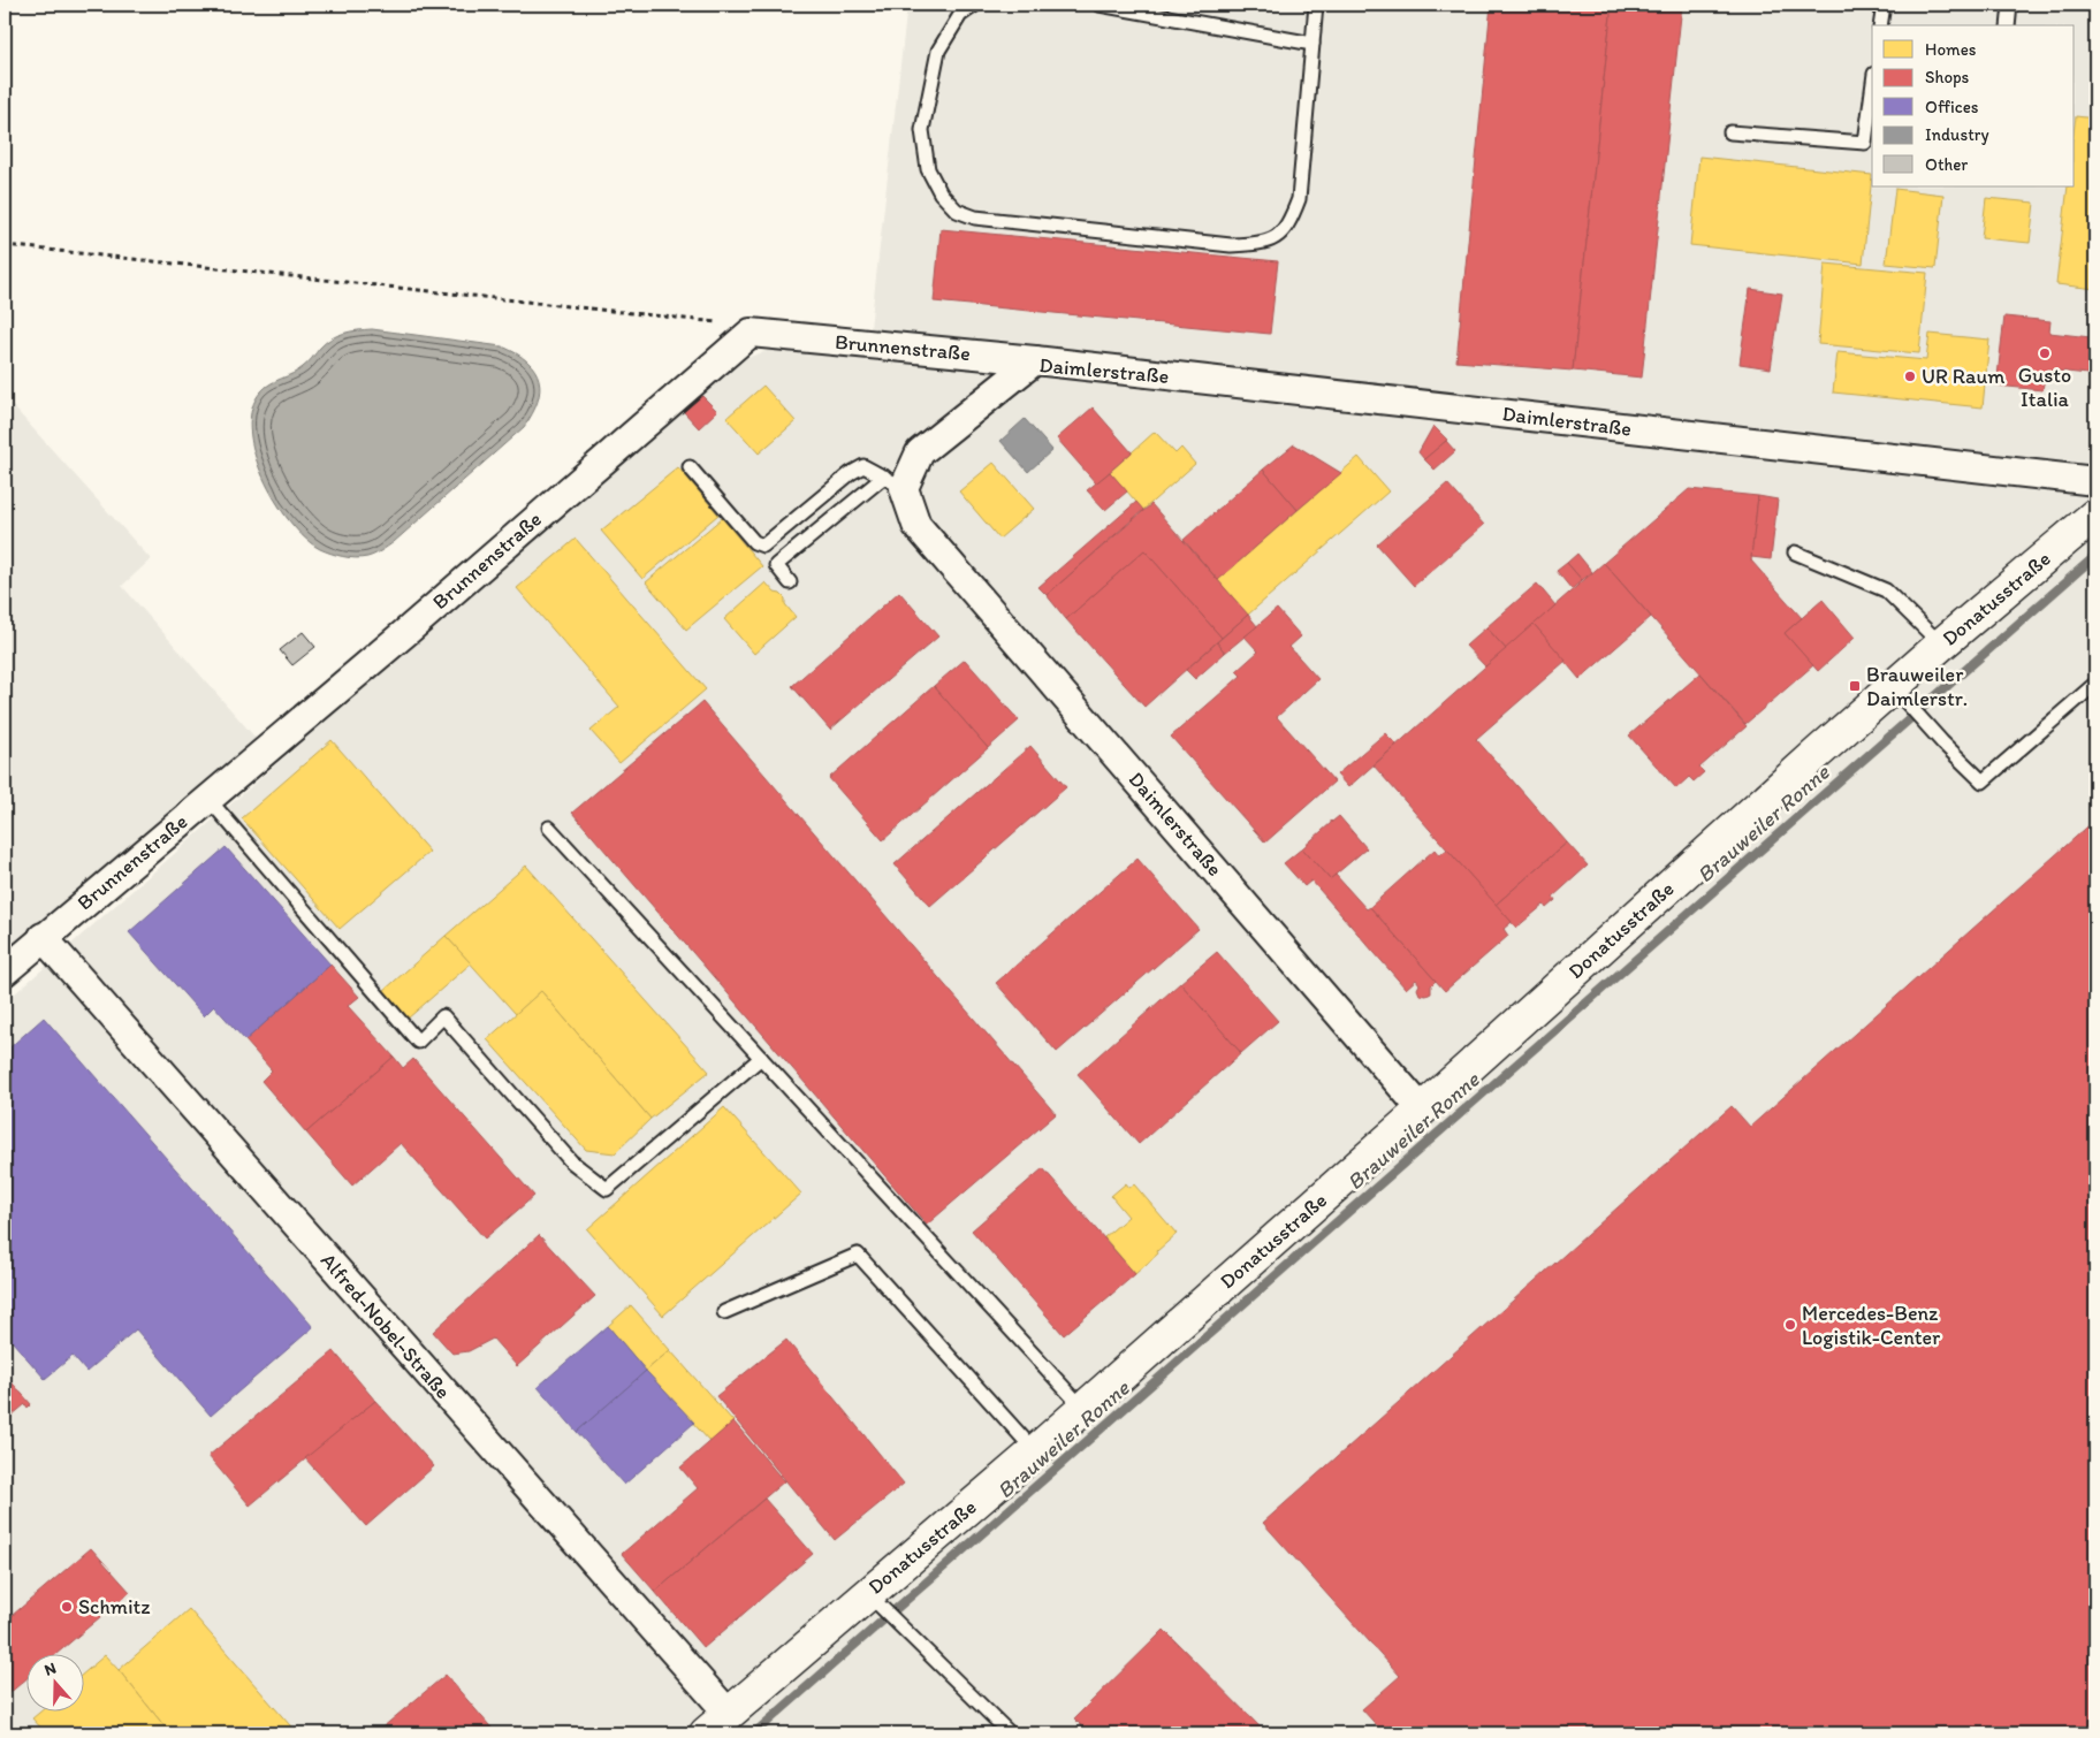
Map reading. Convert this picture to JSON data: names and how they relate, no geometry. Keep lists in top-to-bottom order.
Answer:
{
  "streets": {
    "street": [
      "Brunnenstraße",
      "Daimlerstraße",
      "Donatusstraße",
      "Alfred-Nobel-Straße"
    ]
  },
  "crossings": [
    ["Brunnenstraße", "Daimlerstraße"],
    ["Brunnenstraße", "Alfred-Nobel-Straße"],
    ["Daimlerstraße", "Donatusstraße"],
    ["Donatusstraße", "Alfred-Nobel-Straße"]
  ],
  "water": ["Brauweiler Ronne"],
  "places": {
    "other": [
      "Gusto Italia",
      "UR Raum",
      "Mercedes-Benz Logistik-Center",
      "Schmitz"
    ],
    "transit": ["Brauweiler Daimlerstr."]
  },
  "legend": [
    "Homes",
    "Shops",
    "Offices",
    "Industry",
    "Other"
  ],
  "north": "top"
}
